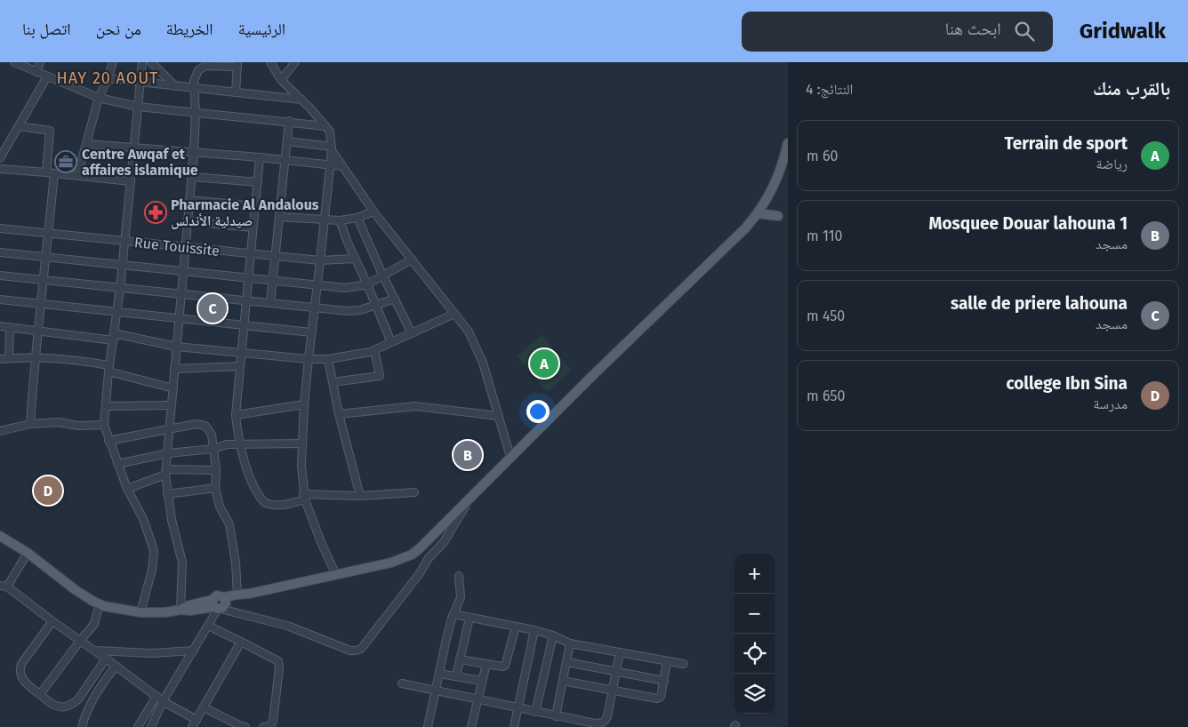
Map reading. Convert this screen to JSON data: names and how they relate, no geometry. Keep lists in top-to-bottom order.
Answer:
{
  "streets": {
    "street": ["Rue Touissite"]
  },
  "districts": ["HAY 20 AOUT"],
  "places": {
    "office": ["Centre Awqaf et affaires islamique"],
    "pharmacy": ["Pharmacie Al Andalous صيدلية الأندلس"]
  },
  "page": {
    "header": "Gridwalk",
    "search": "ابحث هنا",
    "nav": [
      "الرئيسية",
      "الخريطة",
      "من نحن",
      "اتصل بنا"
    ],
    "heading": ["بالقرب منك", "النتائج: 4"],
    "list": [
      {
        "mark": "A",
        "name": "Terrain de sport",
        "note": "رياضة",
        "value": "60 m"
      },
      {
        "mark": "B",
        "name": "Mosquee Douar lahouna 1",
        "note": "مسجد",
        "value": "110 m"
      },
      {
        "mark": "C",
        "name": "salle de priere lahouna",
        "note": "مسجد",
        "value": "450 m"
      },
      {
        "mark": "D",
        "name": "college Ibn Sina",
        "note": "مدرسة",
        "value": "650 m"
      }
    ],
    "pins": [
      "C",
      "A",
      "B",
      "D"
    ],
    "map_buttons": ["+", "−"]
  }
}
